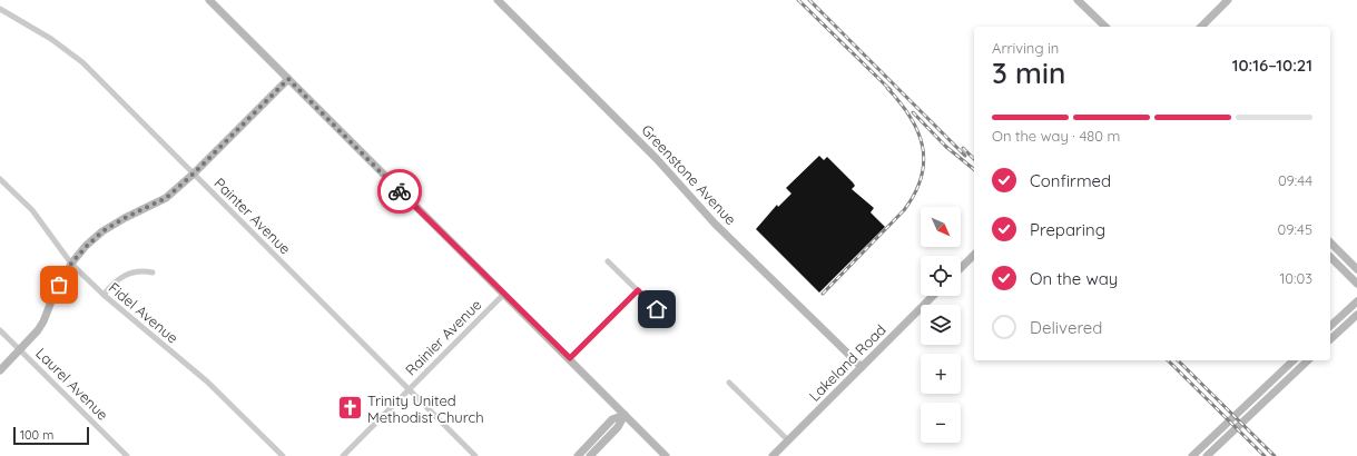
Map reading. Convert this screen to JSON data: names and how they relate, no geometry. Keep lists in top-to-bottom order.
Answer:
{
  "streets": {
    "main road": ["Greenstone Avenue", "Lakeland Road"],
    "street": [
      "Painter Avenue",
      "Fidel Avenue",
      "Rainier Avenue",
      "Laurel Avenue"
    ]
  },
  "crossings": [
    ["Greenstone Avenue", "Lakeland Road"],
    ["Painter Avenue", "Rainier Avenue"]
  ],
  "places": {
    "church": ["Trinity United Methodist Church"]
  },
  "scale_bar": "100 m",
  "north": "bottom right",
  "page": {
    "heading": ["3 min", "Arriving in", "10:16–10:21"],
    "bar": "On the way · 480 m",
    "list": [
      ["Confirmed", "09:44"],
      ["Preparing", "09:45"],
      ["On the way", "10:03"],
      "Delivered"
    ],
    "map_buttons": ["+", "−"],
    "scale": "100 m"
  }
}
